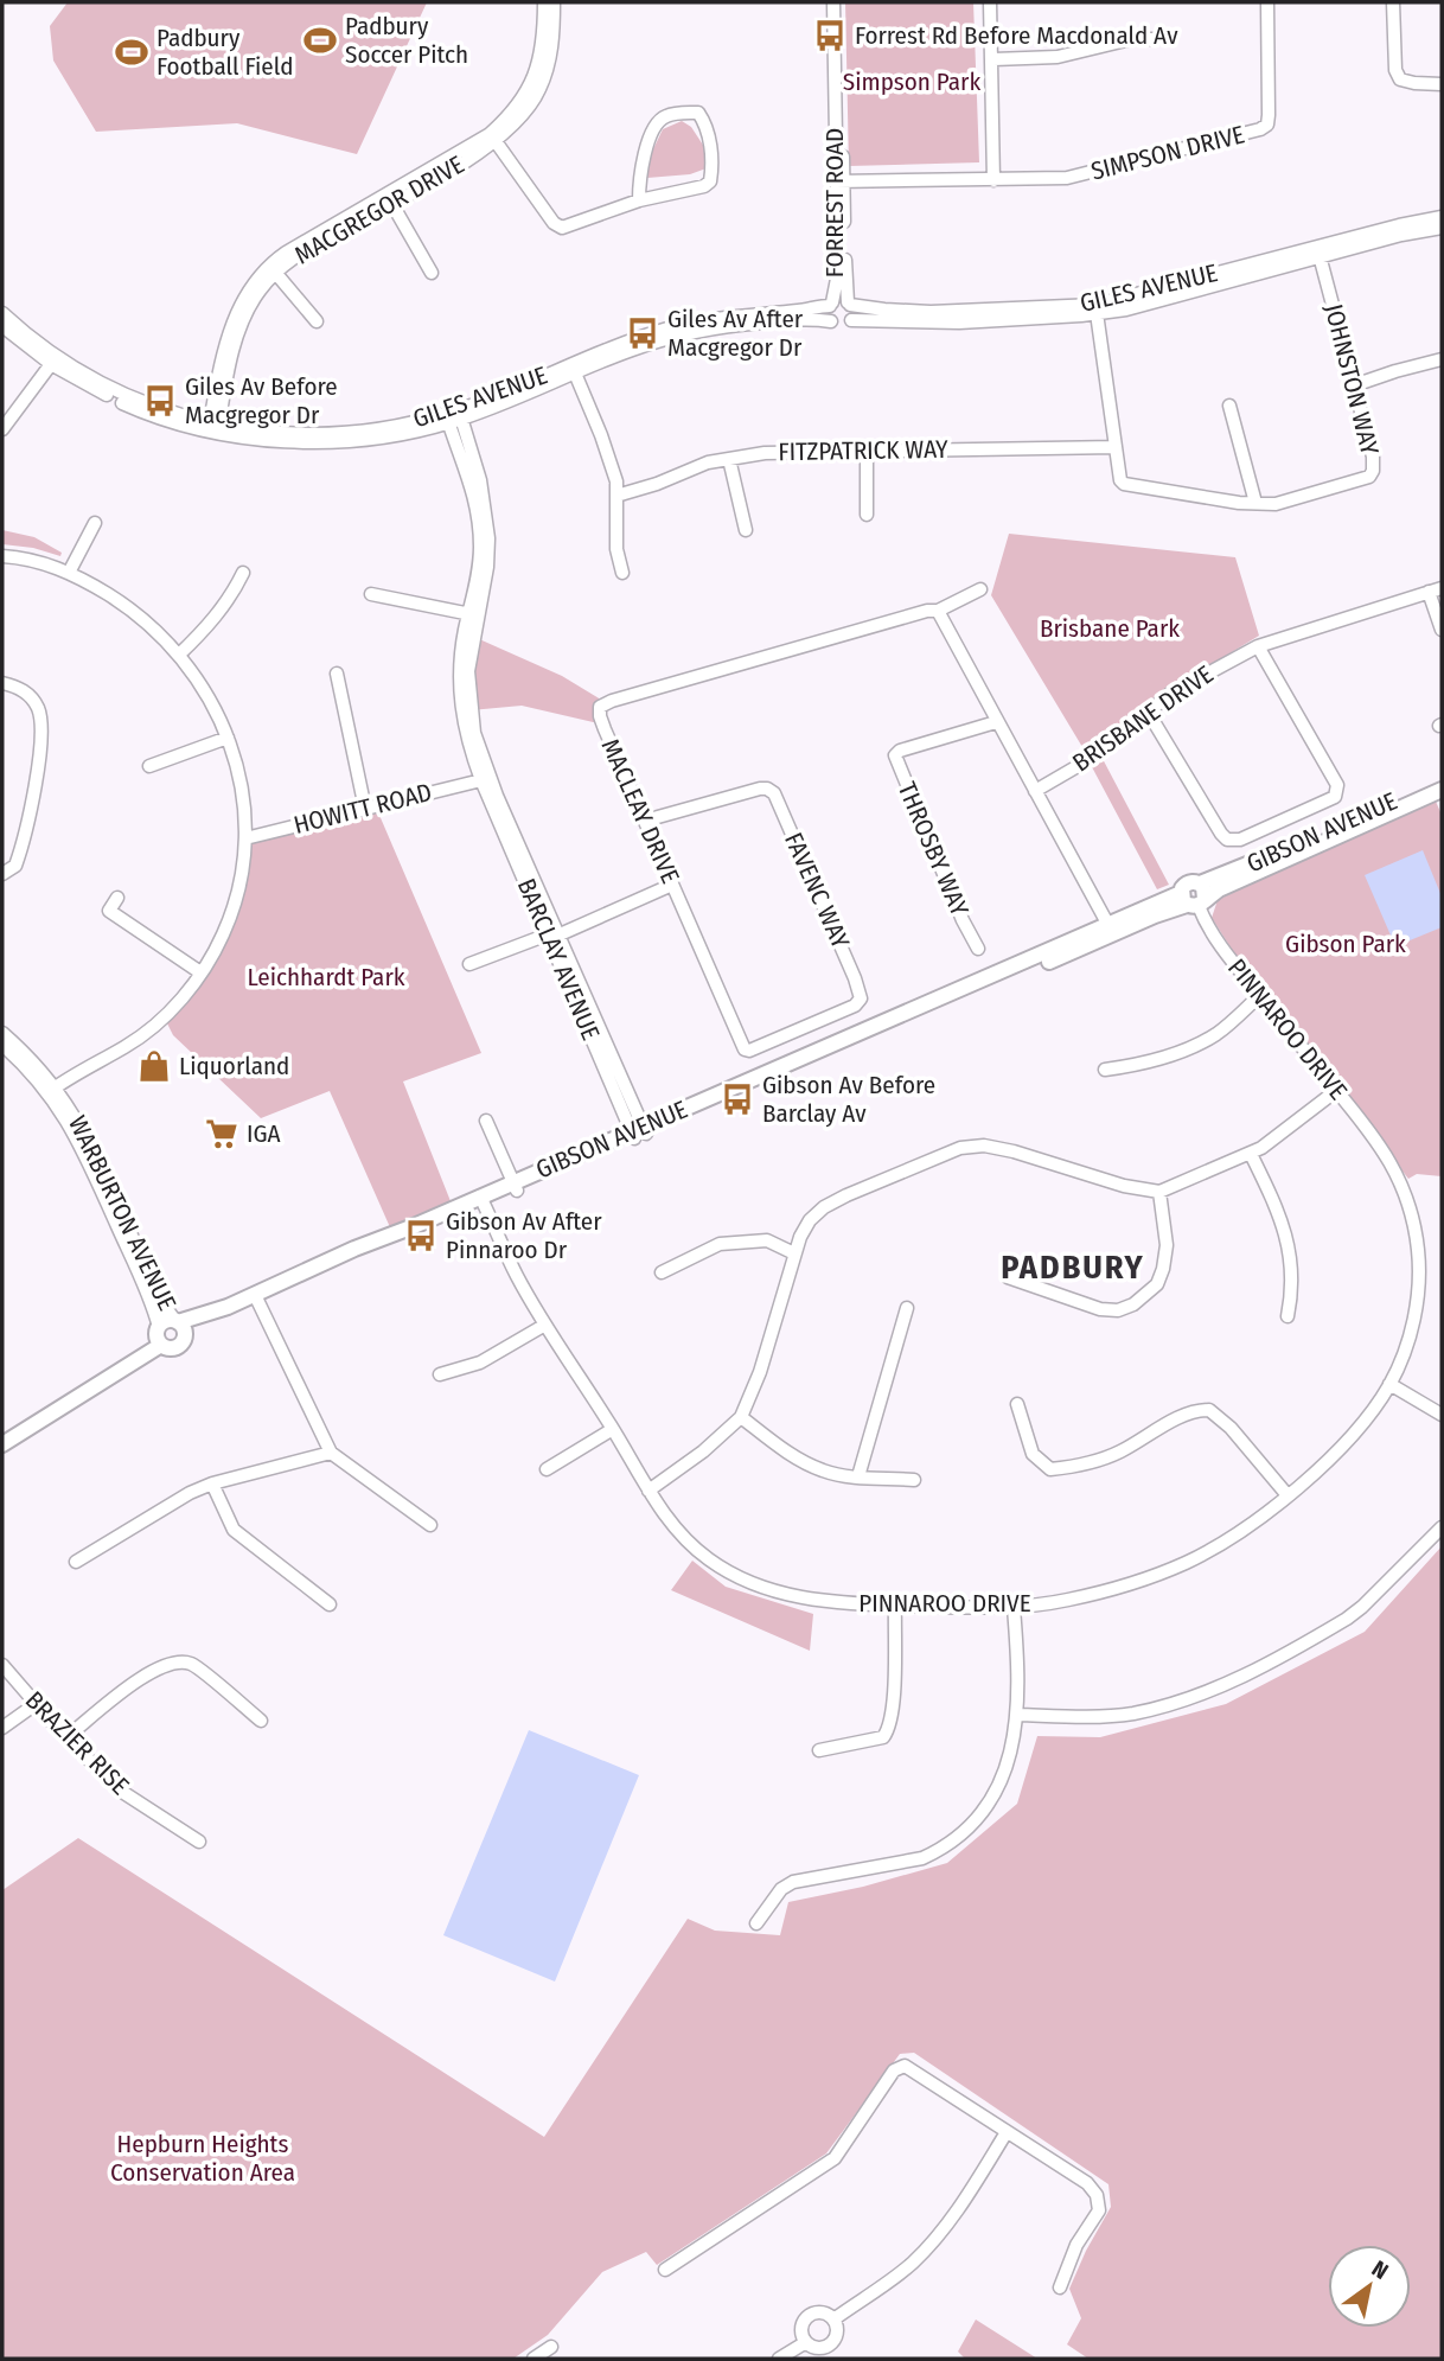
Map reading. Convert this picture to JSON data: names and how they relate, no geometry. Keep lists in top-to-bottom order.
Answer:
{
  "streets": {
    "main road": ["GIBSON AVENUE"],
    "street": [
      "SIMPSON DRIVE",
      "FORREST ROAD",
      "MACGREGOR DRIVE",
      "GILES AVENUE",
      "JOHNSTON WAY",
      "FITZPATRICK WAY",
      "BRISBANE DRIVE",
      "HOWITT ROAD",
      "MACLEAY DRIVE",
      "THROSBY WAY",
      "FAVENC WAY",
      "BARCLAY AVENUE",
      "PINNAROO DRIVE",
      "WARBURTON AVENUE",
      "BRAZIER RISE"
    ]
  },
  "crossings": [
    ["SIMPSON DRIVE", "FORREST ROAD"],
    ["FORREST ROAD", "GILES AVENUE"],
    ["MACGREGOR DRIVE", "GILES AVENUE"],
    ["GILES AVENUE", "JOHNSTON WAY"],
    ["GILES AVENUE", "BARCLAY AVENUE"],
    ["JOHNSTON WAY", "FITZPATRICK WAY"],
    ["HOWITT ROAD", "BARCLAY AVENUE"],
    ["MACLEAY DRIVE", "FAVENC WAY"],
    ["GIBSON AVENUE", "BARCLAY AVENUE"],
    ["GIBSON AVENUE", "PINNAROO DRIVE"],
    ["GIBSON AVENUE", "WARBURTON AVENUE"]
  ],
  "districts": ["PADBURY"],
  "parks": [
    "Simpson Park",
    "Brisbane Park",
    "Gibson Park",
    "Leichhardt Park",
    "Hepburn Heights Conservation Area"
  ],
  "places": {
    "bus stop": [
      "Forrest Rd Before Macdonald Av",
      "Giles Av After Macgregor Dr",
      "Giles Av Before Macgregor Dr",
      "Gibson Av Before Barclay Av",
      "Gibson Av After Pinnaroo Dr"
    ],
    "sports": ["Padbury Soccer Pitch", "Padbury Football Field"],
    "shop": ["Liquorland"],
    "supermarket": ["IGA"]
  },
  "north": "top right"
}
